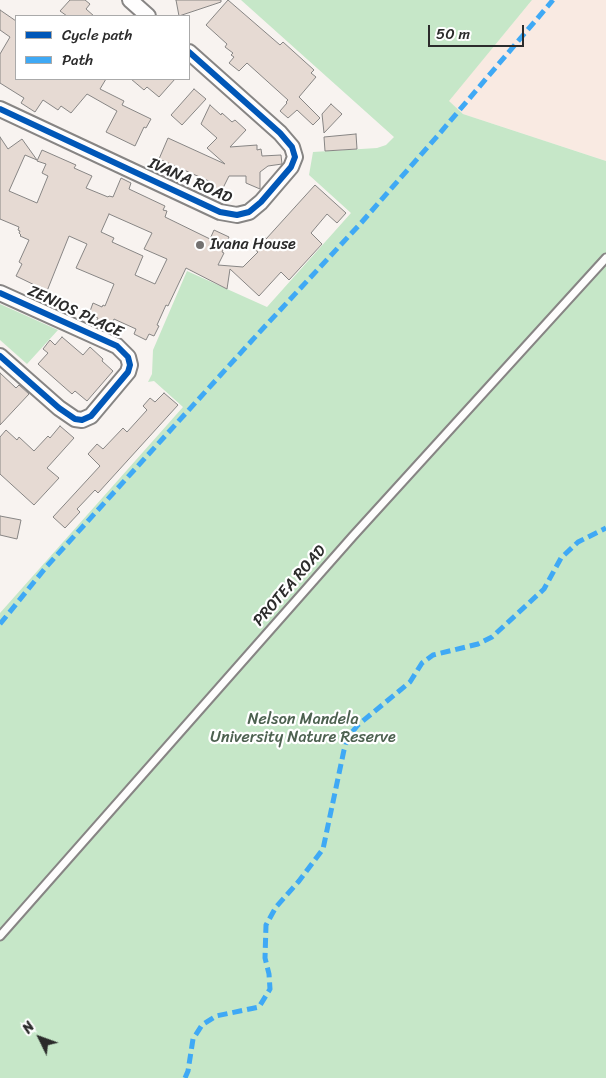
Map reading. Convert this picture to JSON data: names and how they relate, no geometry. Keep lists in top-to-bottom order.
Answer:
{
  "streets": {
    "street": ["IVANA ROAD", "ZENIOS PLACE"],
    "lane": ["PROTEA ROAD"]
  },
  "parks": ["Nelson Mandela University Nature Reserve"],
  "places": ["Ivana House"],
  "legend": ["Cycle path", "Path"],
  "scale_bar": "50 m",
  "north": "top left"
}
